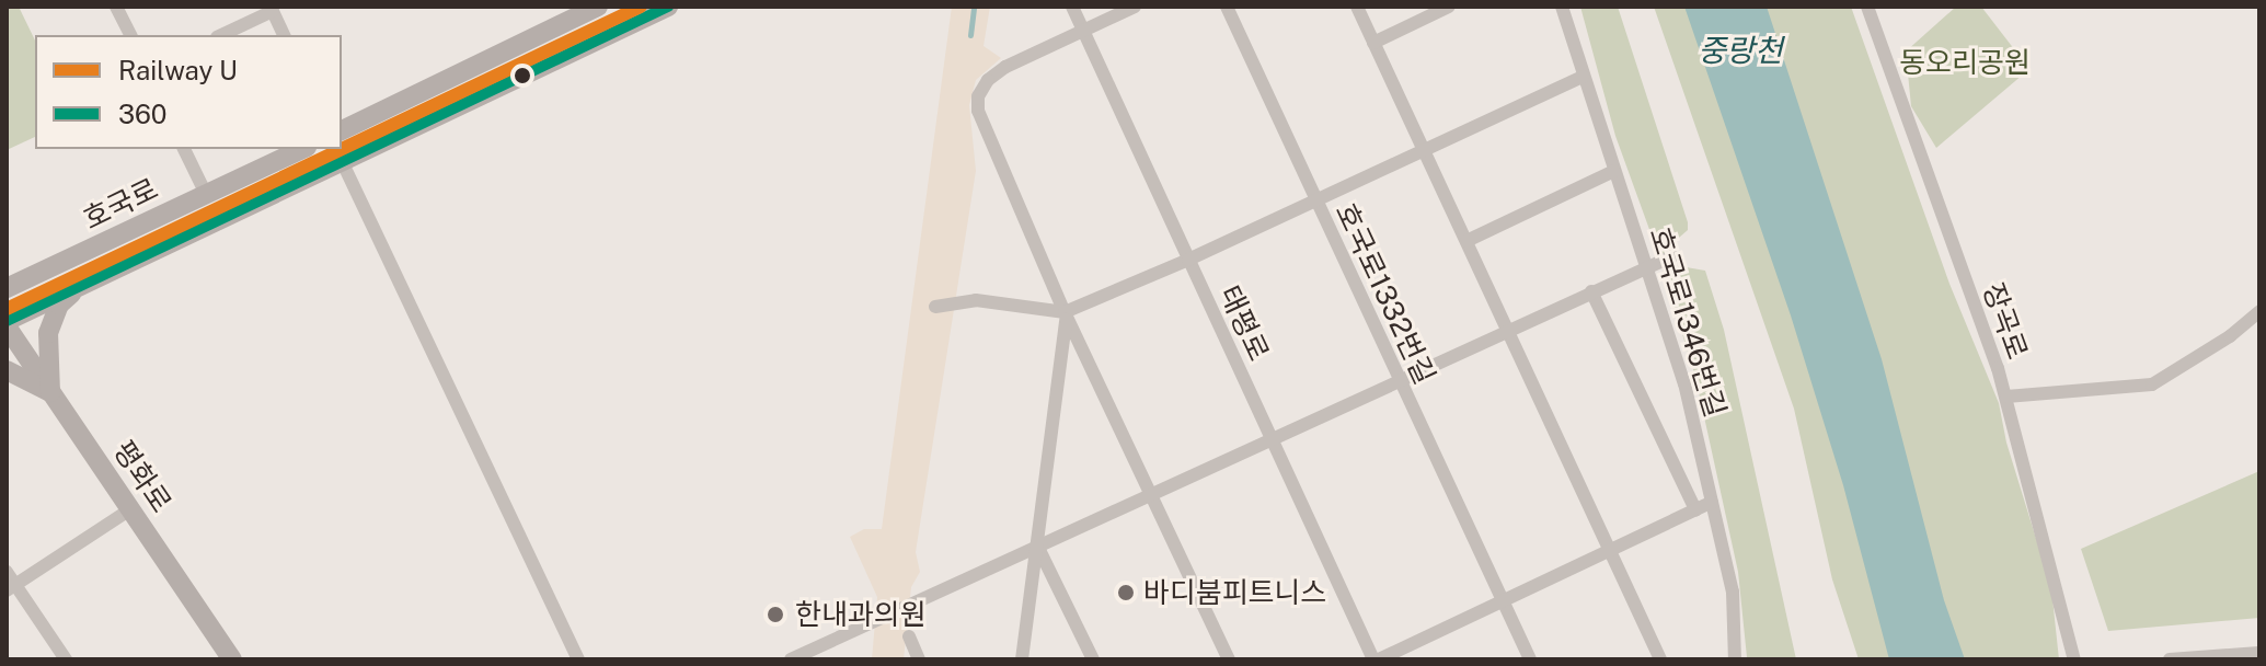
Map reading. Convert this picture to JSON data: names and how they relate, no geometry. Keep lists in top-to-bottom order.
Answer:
{
  "streets": {
    "street": [
      "호국로",
      "호국로1332번길",
      "장곡로",
      "호국로1346번길",
      "태평로",
      "평화로"
    ]
  },
  "crossings": [
    ["호국로", "평화로"]
  ],
  "water": ["중랑천"],
  "parks": ["동오리공원"],
  "places": ["바디붐피트니스", "한내과의원"],
  "lines": ["rail line U", "transit line 360"],
  "legend": ["Railway U", "360"]
}
